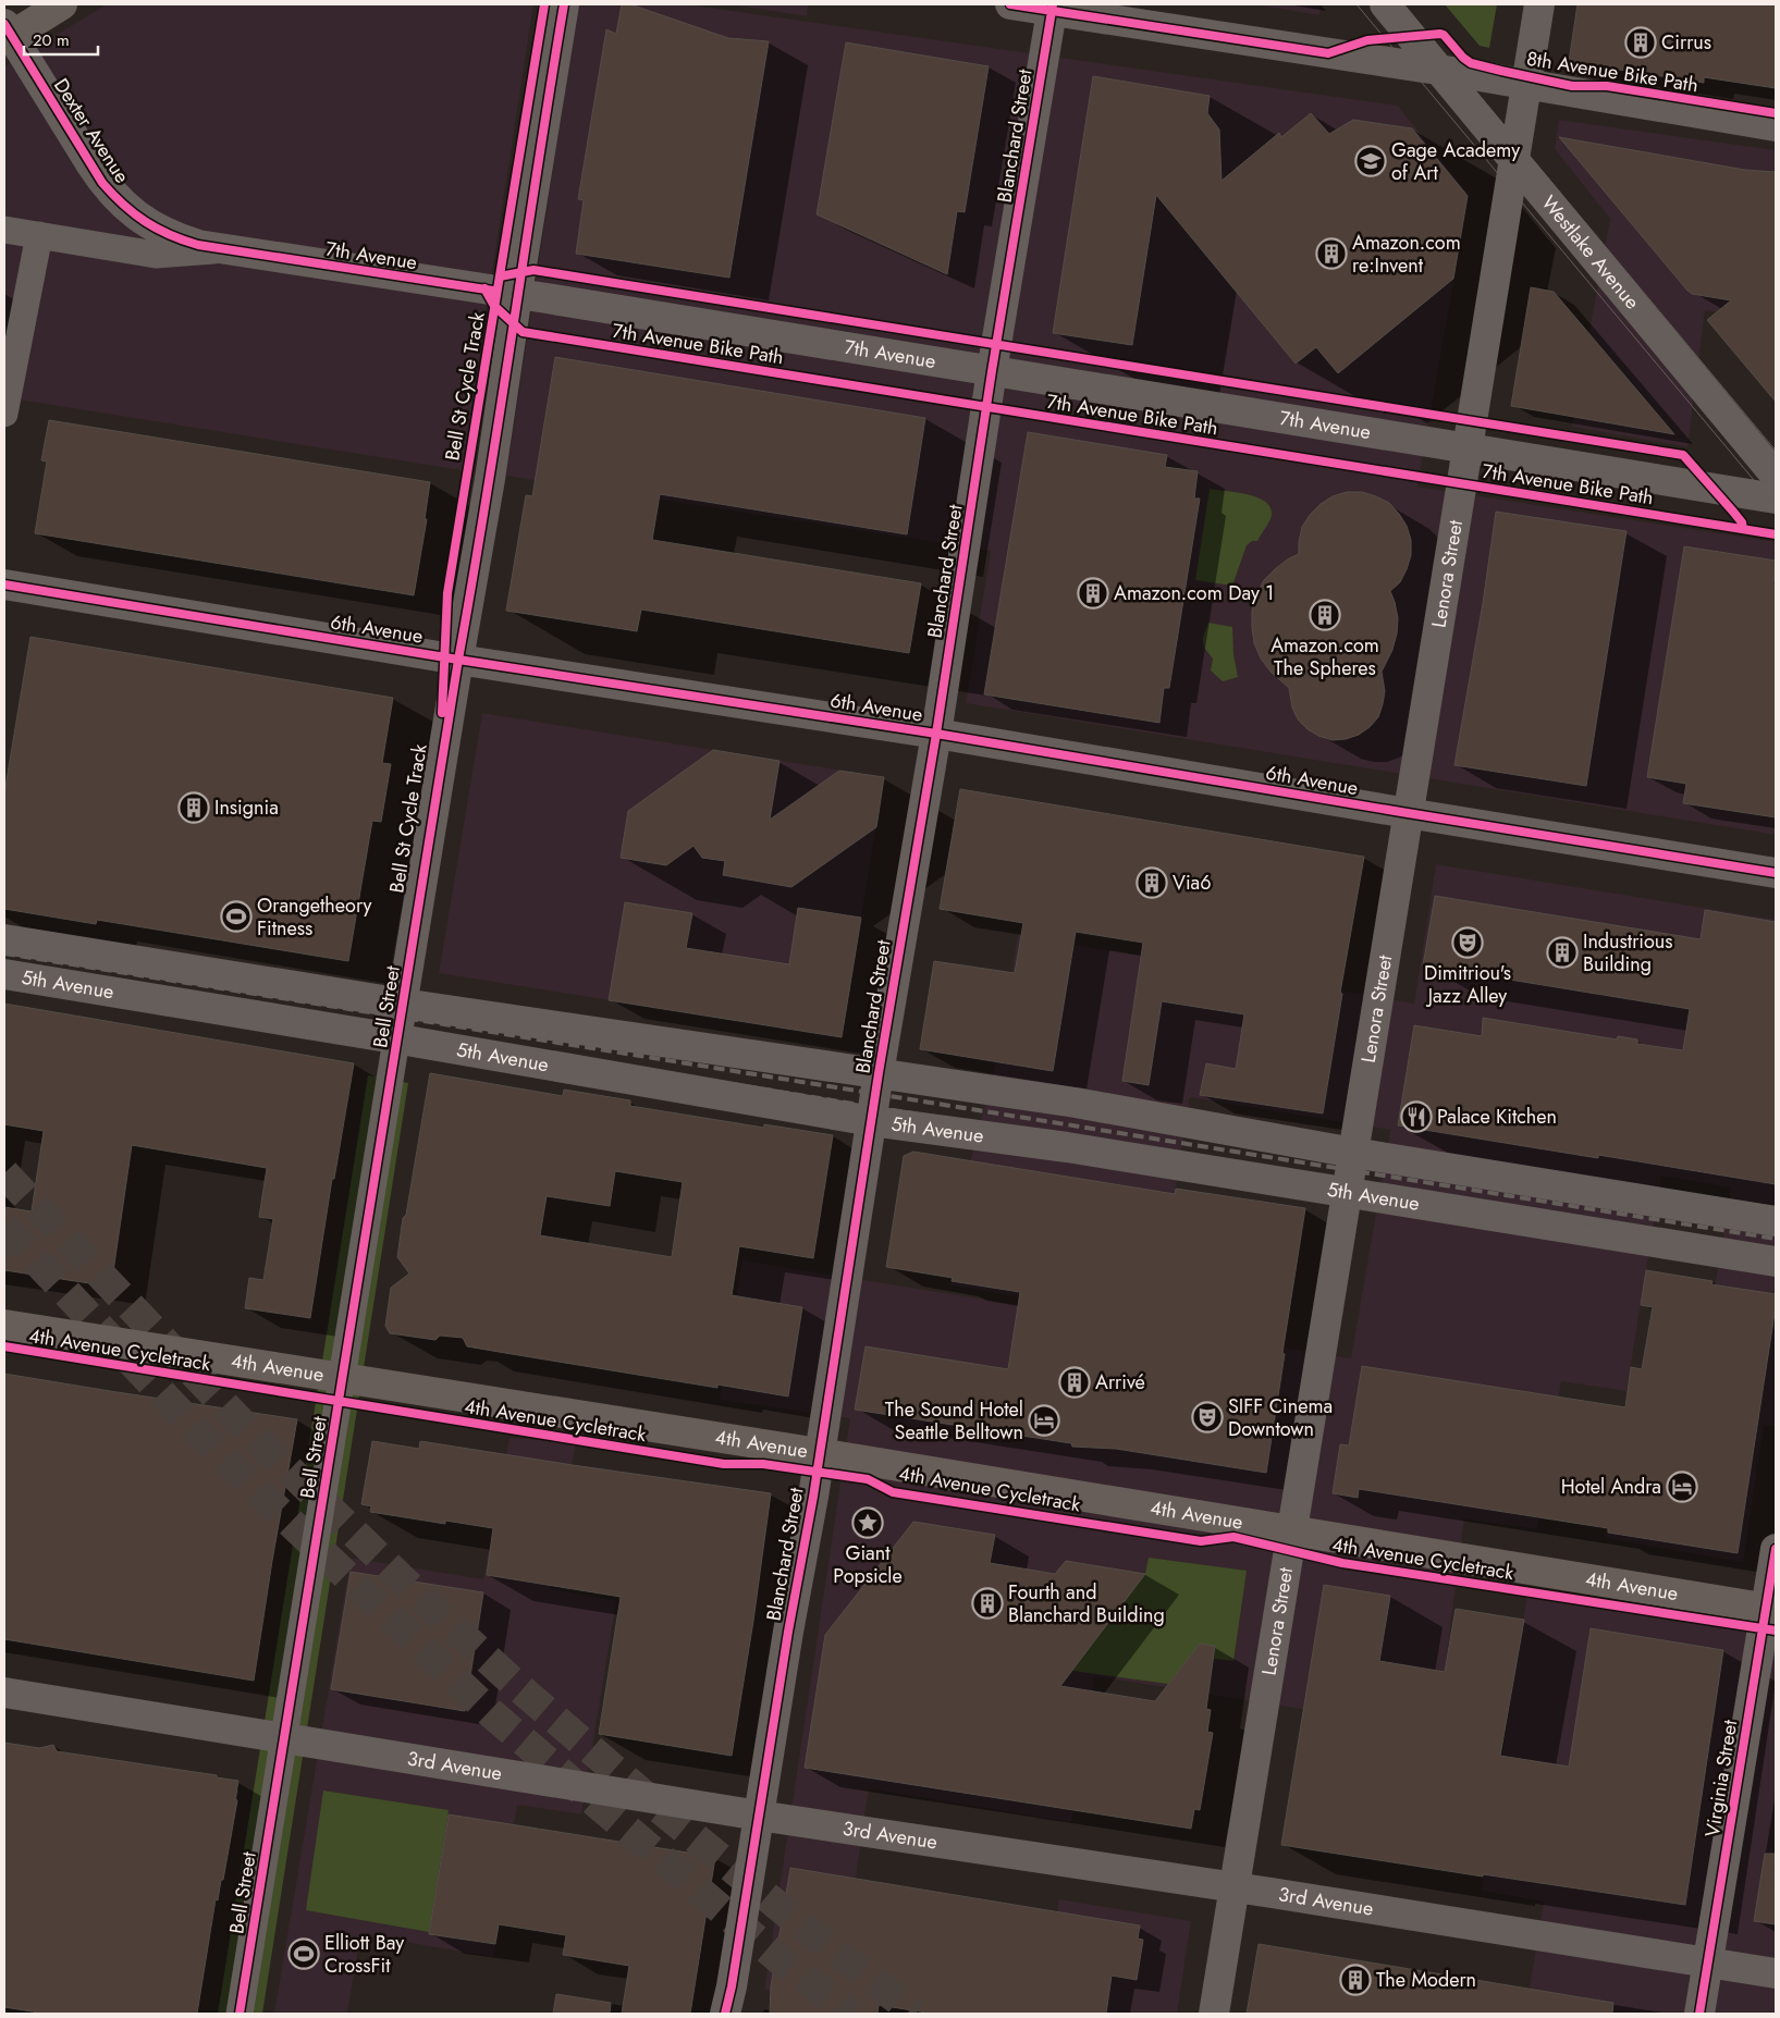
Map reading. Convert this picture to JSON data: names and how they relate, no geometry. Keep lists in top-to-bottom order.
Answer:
{
  "streets": {
    "main road": [
      "Dexter Avenue",
      "Blanchard Street",
      "Westlake Avenue",
      "7th Avenue",
      "Lenora Street",
      "6th Avenue",
      "5th Avenue",
      "Bell Street",
      "4th Avenue",
      "3rd Avenue",
      "Virginia Street"
    ],
    "cycle path": [
      "8th Avenue Bike Path",
      "7th Avenue Bike Path",
      "Bell St Cycle Track",
      "4th Avenue Cycletrack"
    ]
  },
  "crossings": [
    ["Dexter Avenue", "7th Avenue"],
    ["Blanchard Street", "7th Avenue"],
    ["Blanchard Street", "6th Avenue"],
    ["Blanchard Street", "5th Avenue"],
    ["Blanchard Street", "4th Avenue"],
    ["Blanchard Street", "3rd Avenue"],
    ["Westlake Avenue", "Lenora Street"],
    ["7th Avenue", "Lenora Street"],
    ["7th Avenue", "Bell Street"],
    ["Lenora Street", "6th Avenue"],
    ["Lenora Street", "5th Avenue"],
    ["Lenora Street", "4th Avenue"],
    ["Lenora Street", "3rd Avenue"],
    ["6th Avenue", "Bell Street"],
    ["5th Avenue", "Bell Street"],
    ["Bell Street", "4th Avenue"],
    ["Bell Street", "3rd Avenue"],
    ["4th Avenue", "Virginia Street"],
    ["3rd Avenue", "Virginia Street"]
  ],
  "places": {
    "building": [
      "Cirrus",
      "Amazon.com re:Invent",
      "Amazon.com Day 1",
      "Amazon.com The Spheres",
      "Insignia",
      "Via6",
      "Industrious Building",
      "Arrivé",
      "Fourth and Blanchard Building",
      "The Modern"
    ],
    "school or university": ["Gage Academy of Art"],
    "sports": ["Orangetheory Fitness", "Elliott Bay CrossFit"],
    "theatre": ["Dimitriou's Jazz Alley", "SIFF Cinema Downtown"],
    "restaurant": ["Palace Kitchen"],
    "hotel": ["The Sound Hotel Seattle Belltown", "Hotel Andra"],
    "place": ["Giant Popsicle"]
  },
  "scale_bar": "20 m"
}
